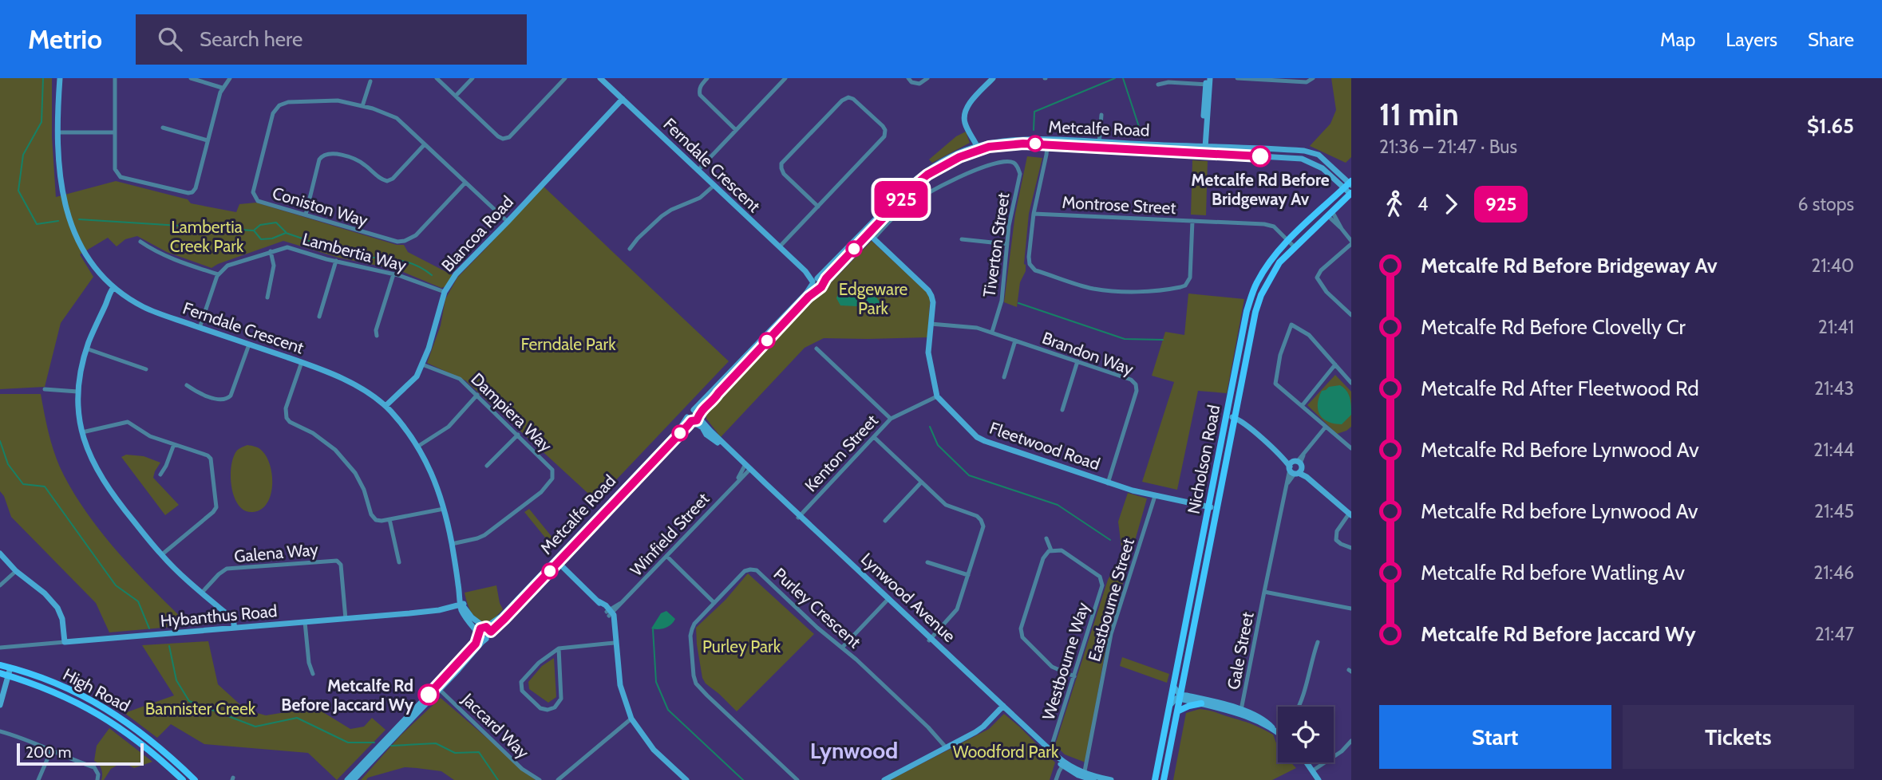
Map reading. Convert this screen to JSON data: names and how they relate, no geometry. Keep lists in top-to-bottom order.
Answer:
{
  "streets": {
    "main road": ["Nicholson Road", "High Road"],
    "street": [
      "Metcalfe Road",
      "Ferndale Crescent",
      "Montrose Street",
      "Coniston Way",
      "Blancoa Road",
      "Tiverton Street",
      "Lambertia Way",
      "Brandon Way",
      "Dampiera Way",
      "Fleetwood Road",
      "Kenton Street",
      "Winfield Street",
      "Galena Way",
      "Lynwood Avenue",
      "Eastbourne Street",
      "Purley Crescent",
      "Hybanthus Road",
      "Gale Street",
      "Westbourne Way",
      "Jaccard Way"
    ]
  },
  "crossings": [
    ["Metcalfe Road", "Ferndale Crescent"],
    ["Metcalfe Road", "Nicholson Road"],
    ["Metcalfe Road", "Lynwood Avenue"],
    ["Metcalfe Road", "Jaccard Way"],
    ["Ferndale Crescent", "Blancoa Road"],
    ["Ferndale Crescent", "Dampiera Way"],
    ["Ferndale Crescent", "Hybanthus Road"],
    ["Montrose Street", "Nicholson Road"],
    ["Coniston Way", "Blancoa Road"],
    ["Blancoa Road", "Lambertia Way"],
    ["Blancoa Road", "Dampiera Way"],
    ["Tiverton Street", "Brandon Way"],
    ["Brandon Way", "Fleetwood Road"],
    ["Fleetwood Road", "Kenton Street"],
    ["Fleetwood Road", "Nicholson Road"],
    ["Fleetwood Road", "Eastbourne Street"],
    ["Kenton Street", "Lynwood Avenue"],
    ["Winfield Street", "Lynwood Avenue"],
    ["Galena Way", "Hybanthus Road"],
    ["Lynwood Avenue", "Eastbourne Street"],
    ["Lynwood Avenue", "Westbourne Way"]
  ],
  "districts": ["Lynwood"],
  "parks": [
    "Lambertia Creek Park",
    "Edgeware Park",
    "Ferndale Park",
    "Purley Park",
    "Bannister Creek",
    "Woodford Park"
  ],
  "places": ["Metcalfe Rd Before Bridgeway Av", "Metcalfe Rd Before Jaccard Wy"],
  "lines": ["bus line 925"],
  "scale_bar": "200 m",
  "page": {
    "header": "Metrio",
    "search": "Search here",
    "nav": ["Map", "Layers", "Share"],
    "on_map": "925",
    "heading": ["11 min", "21:36 – 21:47 · Bus", "$1.65"],
    "legs": ["4", "925", "6 stops"],
    "list": [
      {
        "name": "Metcalfe Rd Before Bridgeway Av",
        "value": "21:40"
      },
      {
        "name": "Metcalfe Rd Before Clovelly Cr",
        "value": "21:41"
      },
      {
        "name": "Metcalfe Rd After Fleetwood Rd",
        "value": "21:43"
      },
      {
        "name": "Metcalfe Rd Before Lynwood Av",
        "value": "21:44"
      },
      {
        "name": "Metcalfe Rd before Lynwood Av",
        "value": "21:45"
      },
      {
        "name": "Metcalfe Rd before Watling Av",
        "value": "21:46"
      },
      {
        "name": "Metcalfe Rd Before Jaccard Wy",
        "value": "21:47"
      }
    ],
    "buttons": ["Start", "Tickets"],
    "scale": "200 m"
  }
}
